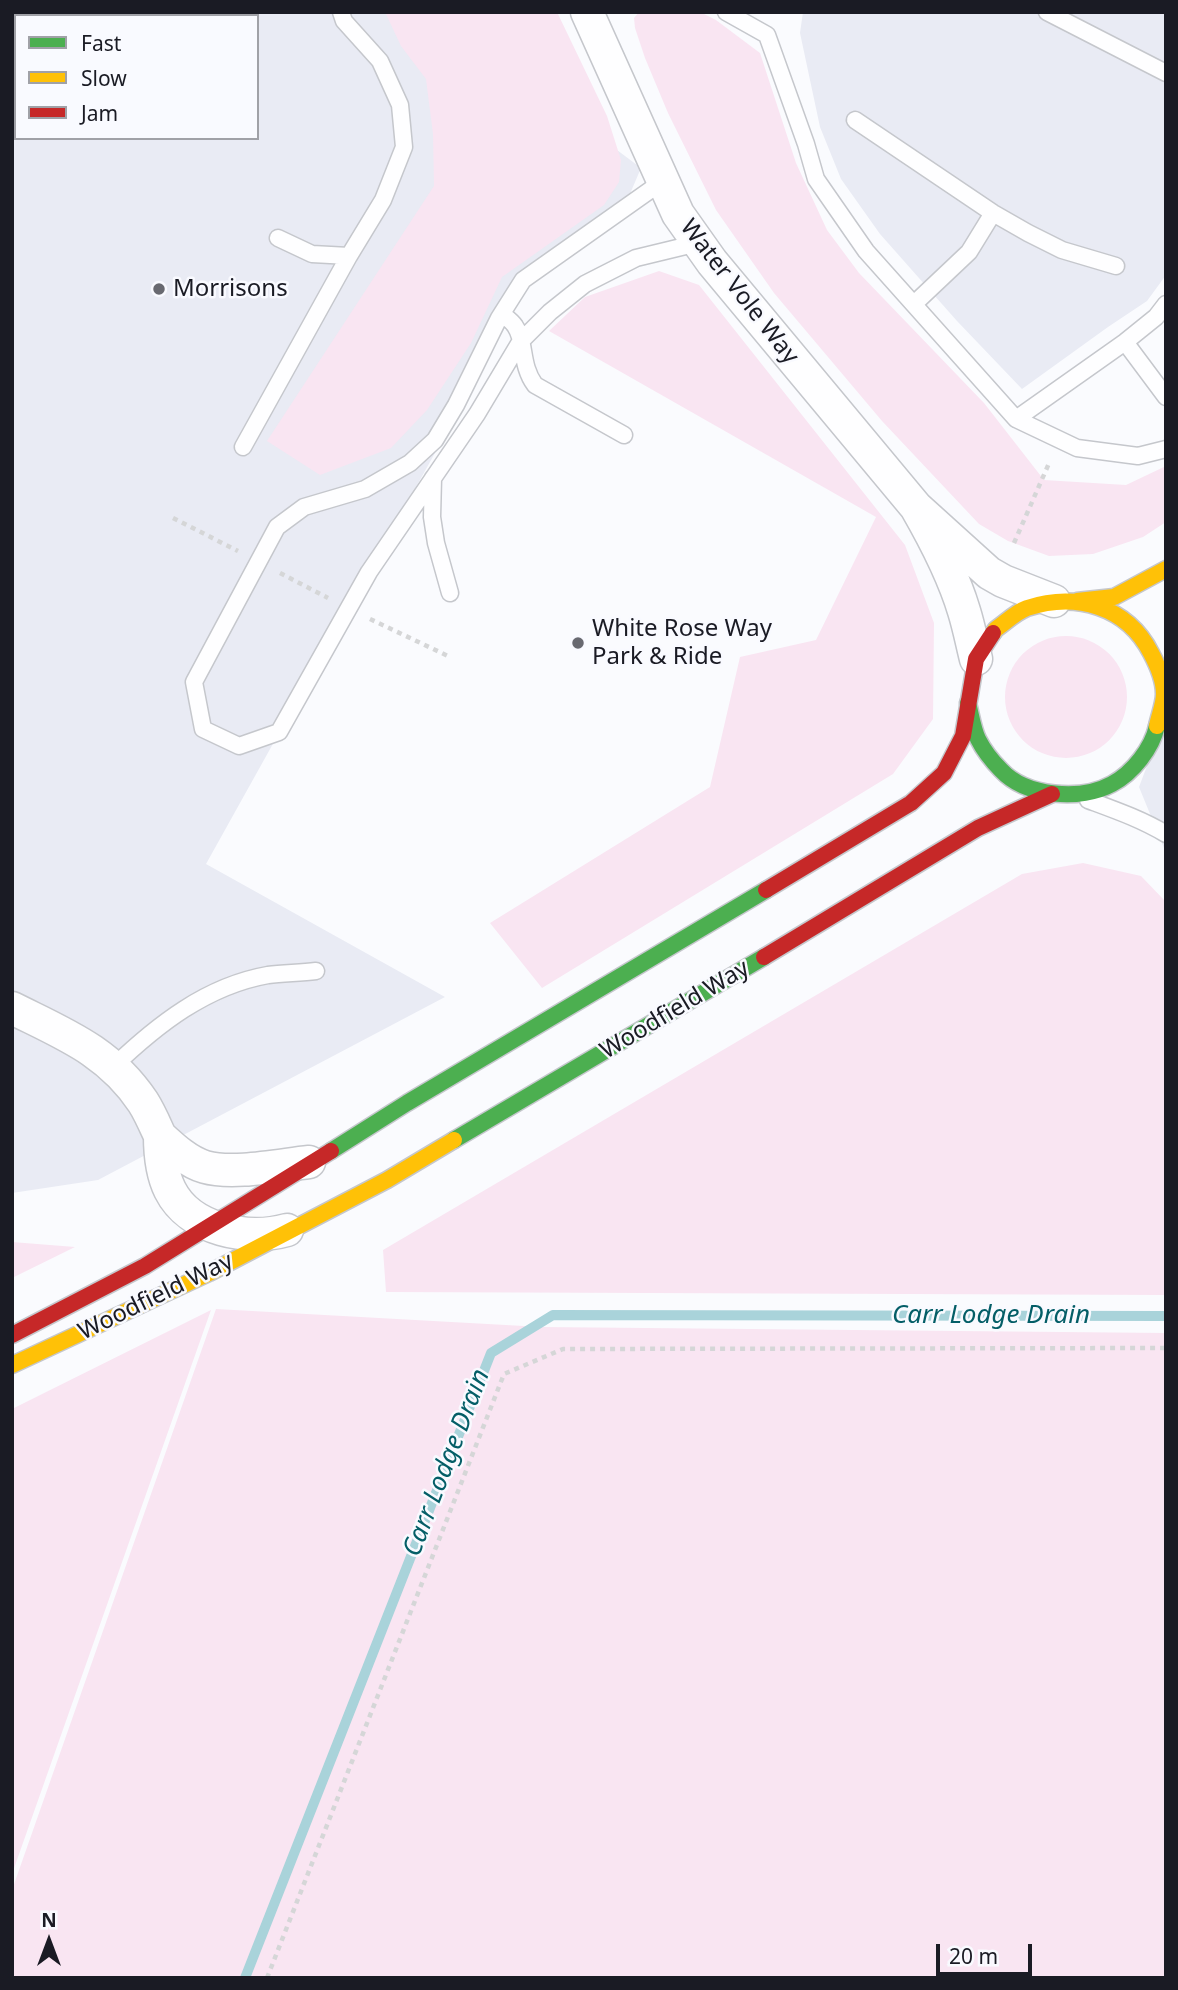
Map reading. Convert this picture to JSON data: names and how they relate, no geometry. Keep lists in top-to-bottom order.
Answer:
{
  "streets": {
    "street": ["Water Vole Way", "Woodfield Way"]
  },
  "crossings": [
    ["Water Vole Way", "Woodfield Way"]
  ],
  "water": ["Carr Lodge Drain"],
  "places": ["Morrisons", "White Rose Way Park & Ride"],
  "legend": ["Fast", "Slow", "Jam"],
  "scale_bar": "20 m",
  "north": "top"
}
